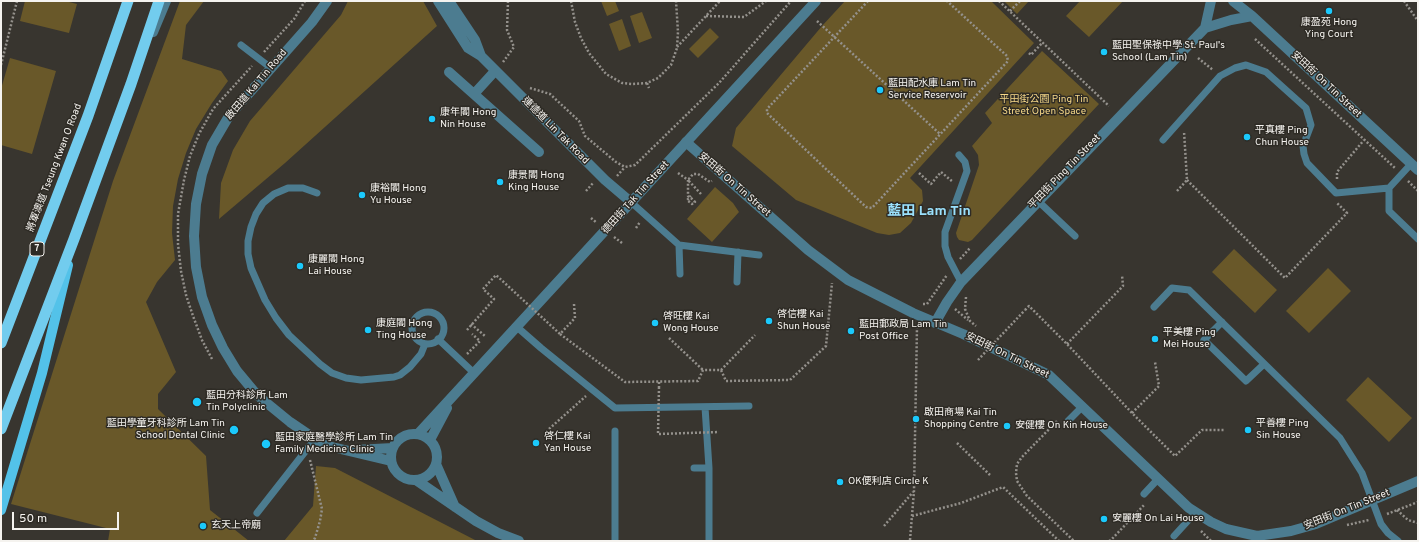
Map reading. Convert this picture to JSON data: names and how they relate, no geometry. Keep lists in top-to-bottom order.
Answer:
{
  "streets": {
    "highway": ["將軍澳道 Tseung Kwan O Road", "7"],
    "street": [
      "啟田道 Kai Tin Road",
      "安田街 On Tin Street",
      "連德道 Lin Tak Road",
      "平田街 Ping Tin Street",
      "德田街 Tak Tin Street"
    ]
  },
  "crossings": [
    ["啟田道 Kai Tin Road", "德田街 Tak Tin Street"],
    ["安田街 On Tin Street", "平田街 Ping Tin Street"],
    ["安田街 On Tin Street", "德田街 Tak Tin Street"],
    ["連德道 Lin Tak Road", "德田街 Tak Tin Street"]
  ],
  "districts": ["藍田 Lam Tin"],
  "parks": ["平田街公園 Ping Tin Street Open Space"],
  "places": [
    "康盈苑 Hong Ying Court",
    "藍田聖保祿中學 St. Paul's School (Lam Tin)",
    "藍田配水庫 Lam Tin Service Reservoir",
    "康年閣 Hong Nin House",
    "平真樓 Ping Chun House",
    "康景閣 Hong King House",
    "康裕閣 Hong Yu House",
    "康麗閣 Hong Lai House",
    "啓信樓 Kai Shun House",
    "啓旺樓 Kai Wong House",
    "康庭閣 Hong Ting House",
    "藍田郵政局 Lam Tin Post Office",
    "平美樓 Ping Mei House",
    "藍田分科診所 Lam Tin Polyclinic",
    "啟田商場 Kai Tin Shopping Centre",
    "安健樓 On Kin House",
    "藍田學童牙科診所 Lam Tin School Dental Clinic",
    "平善樓 Ping Sin House",
    "啓仁樓 Kai Yan House",
    "藍田家庭醫學診所 Lam Tin Family Medicine Clinic",
    "OK便利店 Circle K",
    "安麗樓 On Lai House",
    "玄天上帝廟"
  ],
  "scale_bar": "50 m"
}
